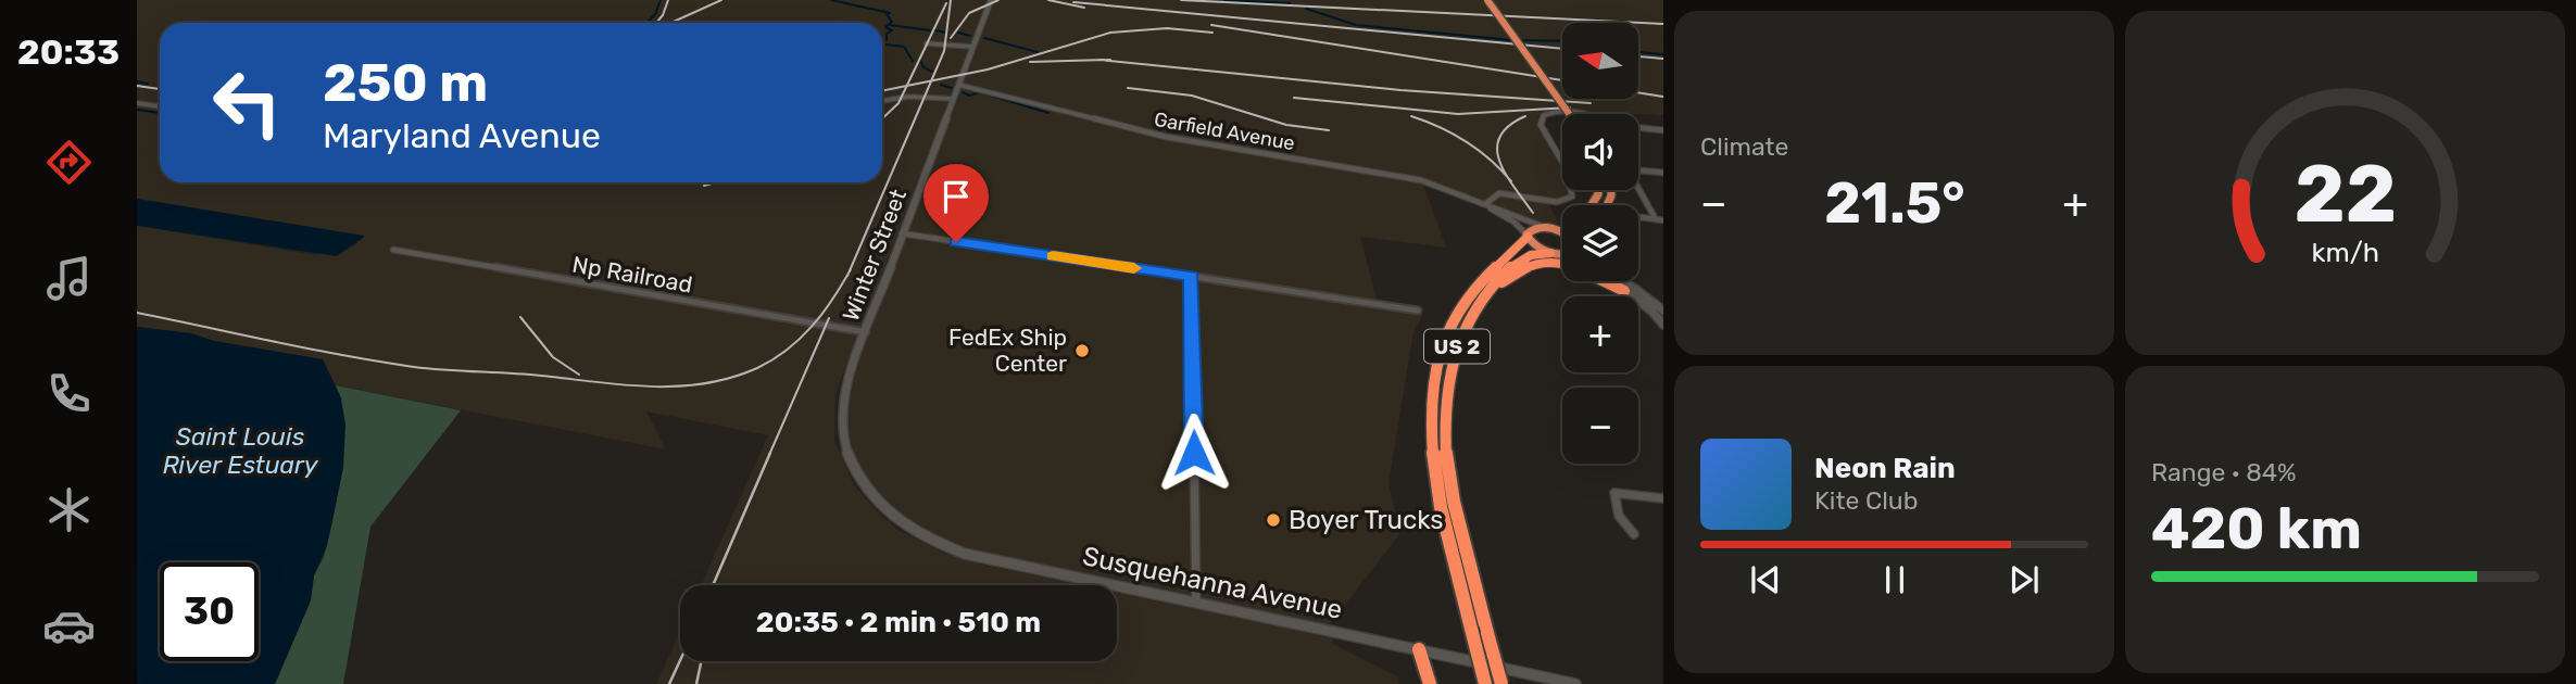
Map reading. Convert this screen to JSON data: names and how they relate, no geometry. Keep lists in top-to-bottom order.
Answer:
{
  "streets": {
    "highway": ["US 2"],
    "street": [
      "Garfield Avenue",
      "Winter Street",
      "Np Railroad",
      "Susquehanna Avenue"
    ]
  },
  "crossings": [
    ["Garfield Avenue", "Winter Street"],
    ["Garfield Avenue", "US 2"],
    ["Winter Street", "Np Railroad"],
    ["Winter Street", "Susquehanna Avenue"]
  ],
  "water": ["Saint Louis River Estuary"],
  "places": ["FedEx Ship Center", "Boyer Trucks"],
  "north": "left",
  "page": {
    "tabs": "20:33",
    "tile": [
      "Climate",
      ["Range · 84%", "420 km"]
    ],
    "map_buttons": ["+", "−"],
    "turn": ["250 m", "Maryland Avenue"],
    "heat": ["−", "21.5°", "+"],
    "song": ["Neon Rain", "Kite Club"],
    "limit": "30",
    "trip": "20:35 · 2 min · 510 m",
    "gauge": ["22", "km/h"]
  }
}
